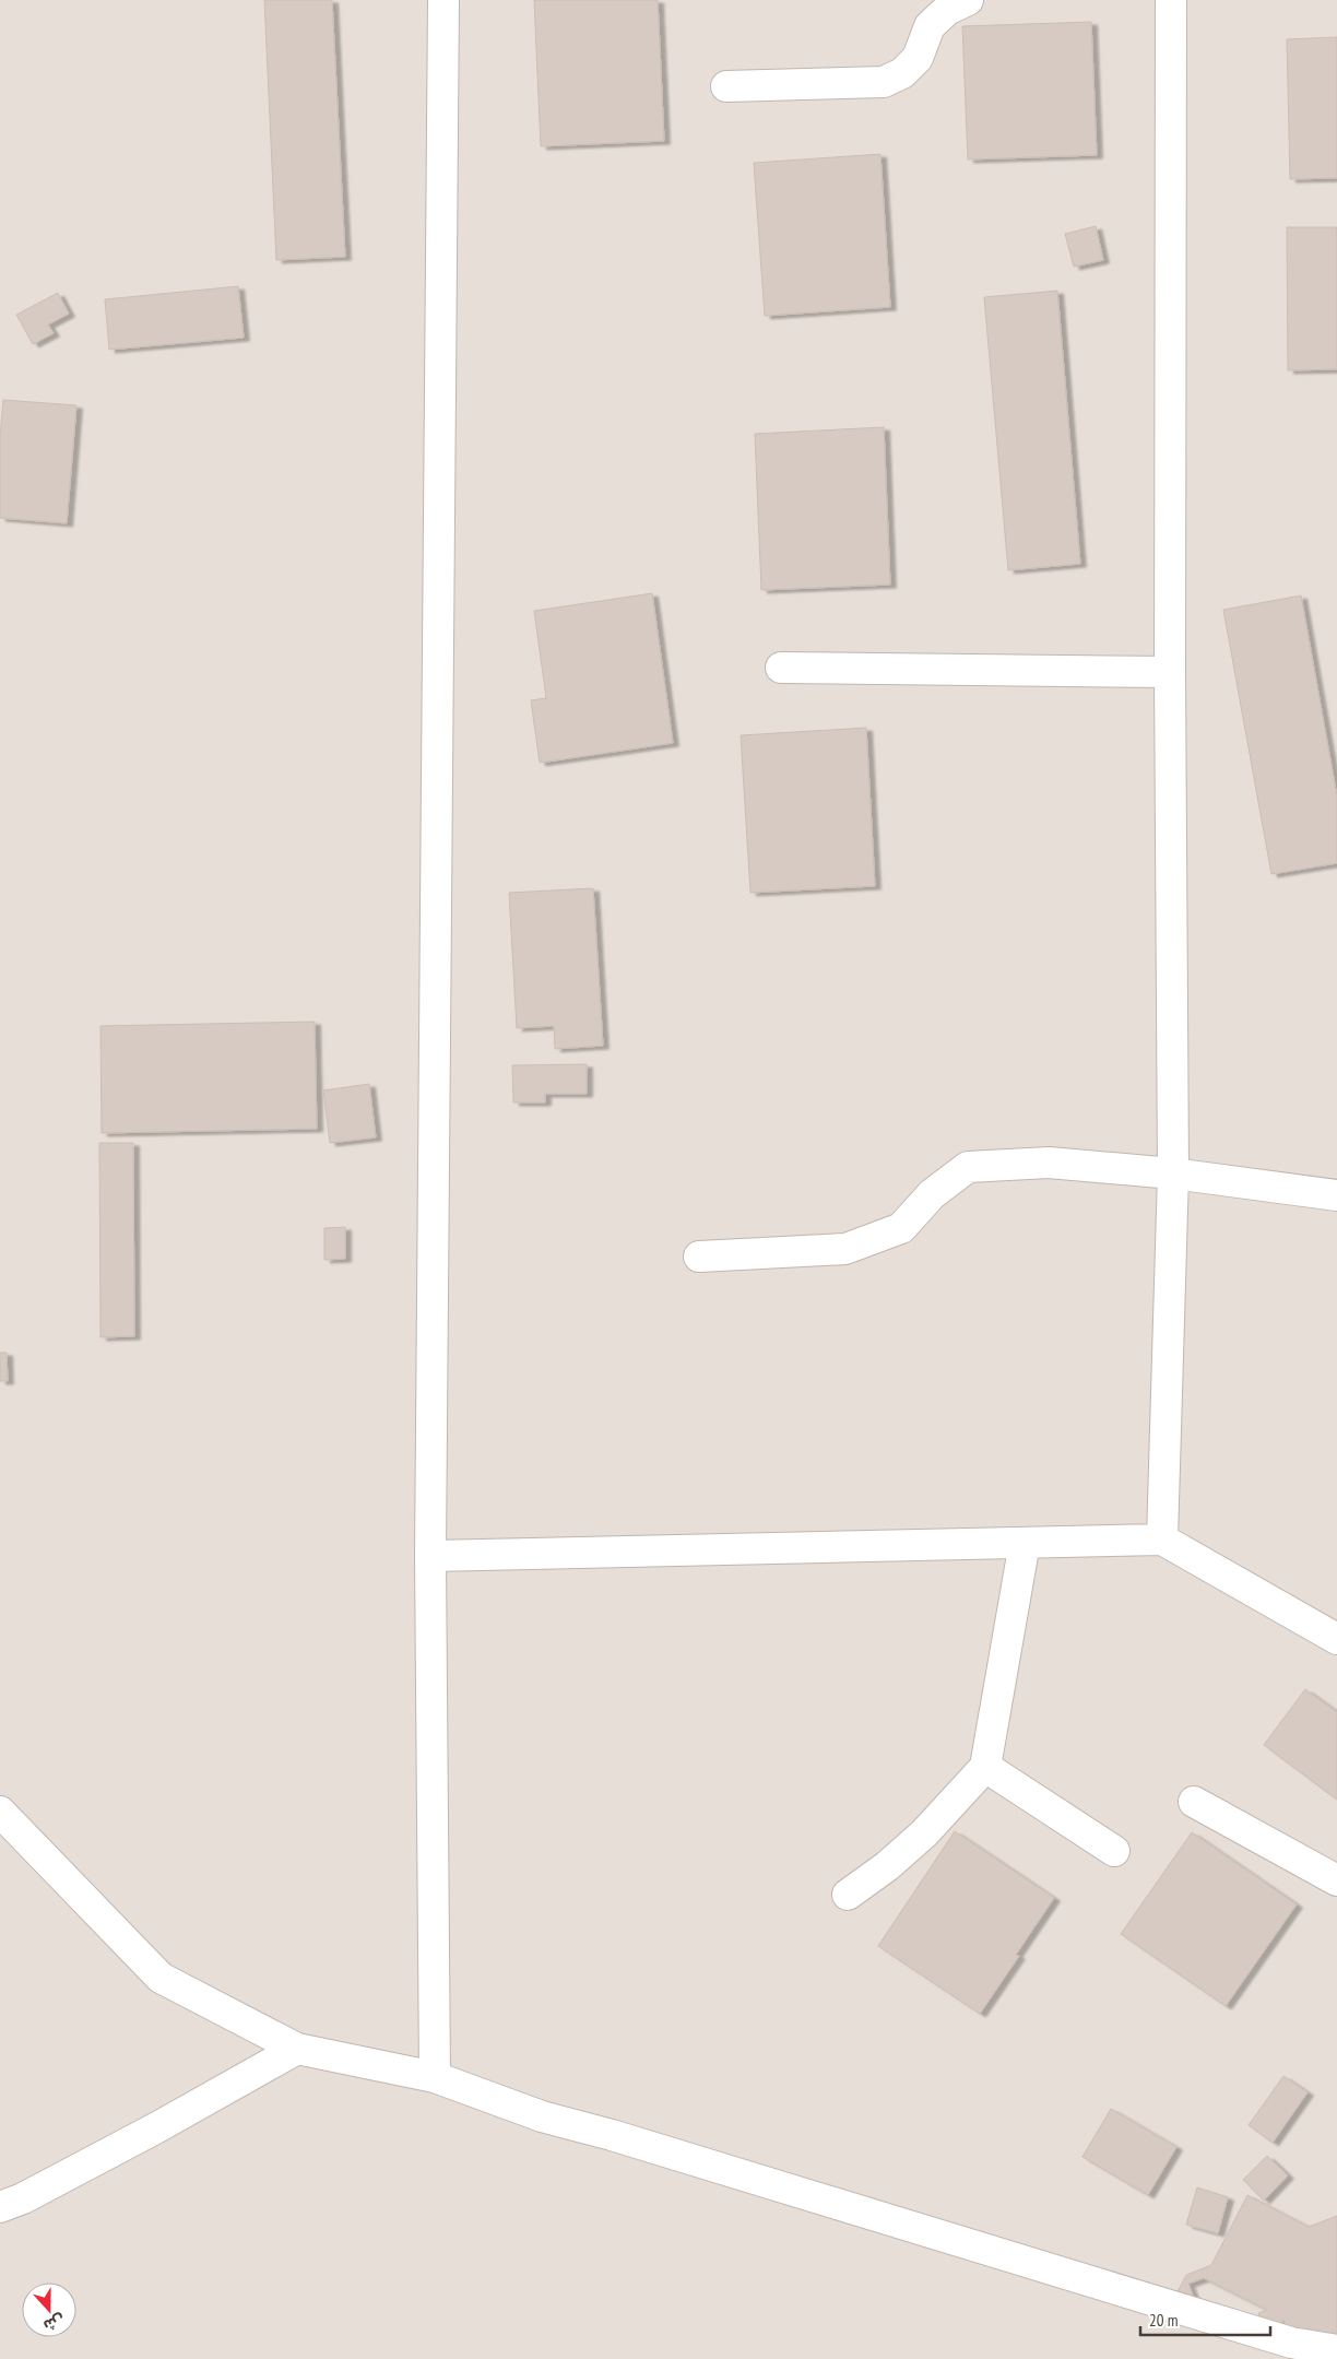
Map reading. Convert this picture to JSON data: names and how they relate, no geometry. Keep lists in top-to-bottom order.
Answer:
{
  "scale_bar": "20 m",
  "north": "bottom"
}
